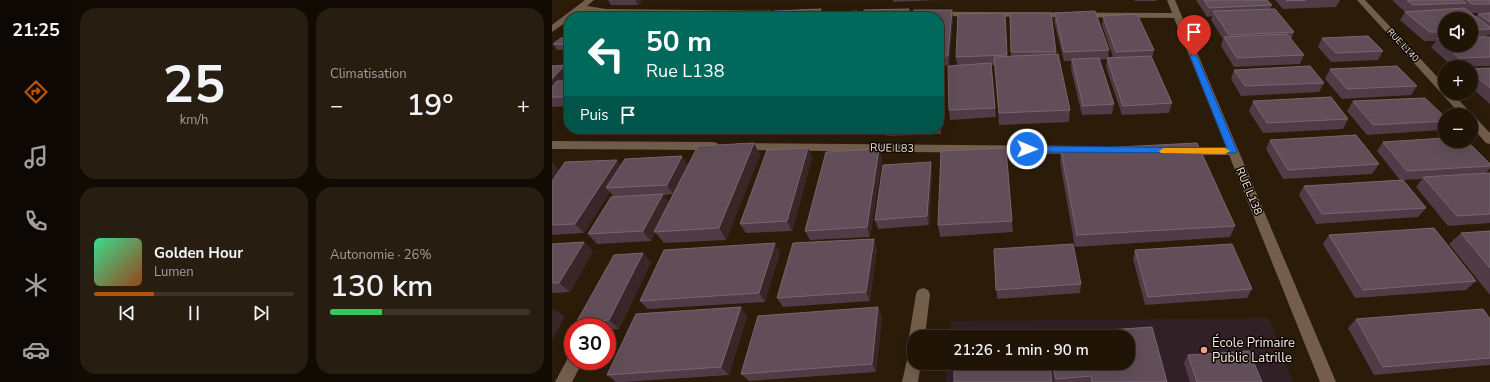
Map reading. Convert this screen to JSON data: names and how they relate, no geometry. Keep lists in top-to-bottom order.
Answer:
{
  "streets": {
    "street": ["RUE L140", "RUE L83", "RUE L138"]
  },
  "places": ["École Primaire Public Latrille"],
  "page": {
    "tabs": "21:25",
    "tile": [
      ["25", "km/h"],
      "Climatisation",
      ["Autonomie · 26%", "130 km"]
    ],
    "map_buttons": ["+", "−"],
    "turn": ["50 m", "Rue L138"],
    "heat": ["−", "19°", "+"],
    "then": "Puis",
    "song": ["Golden Hour", "Lumen"],
    "limit": "30",
    "trip": "21:26 · 1 min · 90 m"
  }
}
